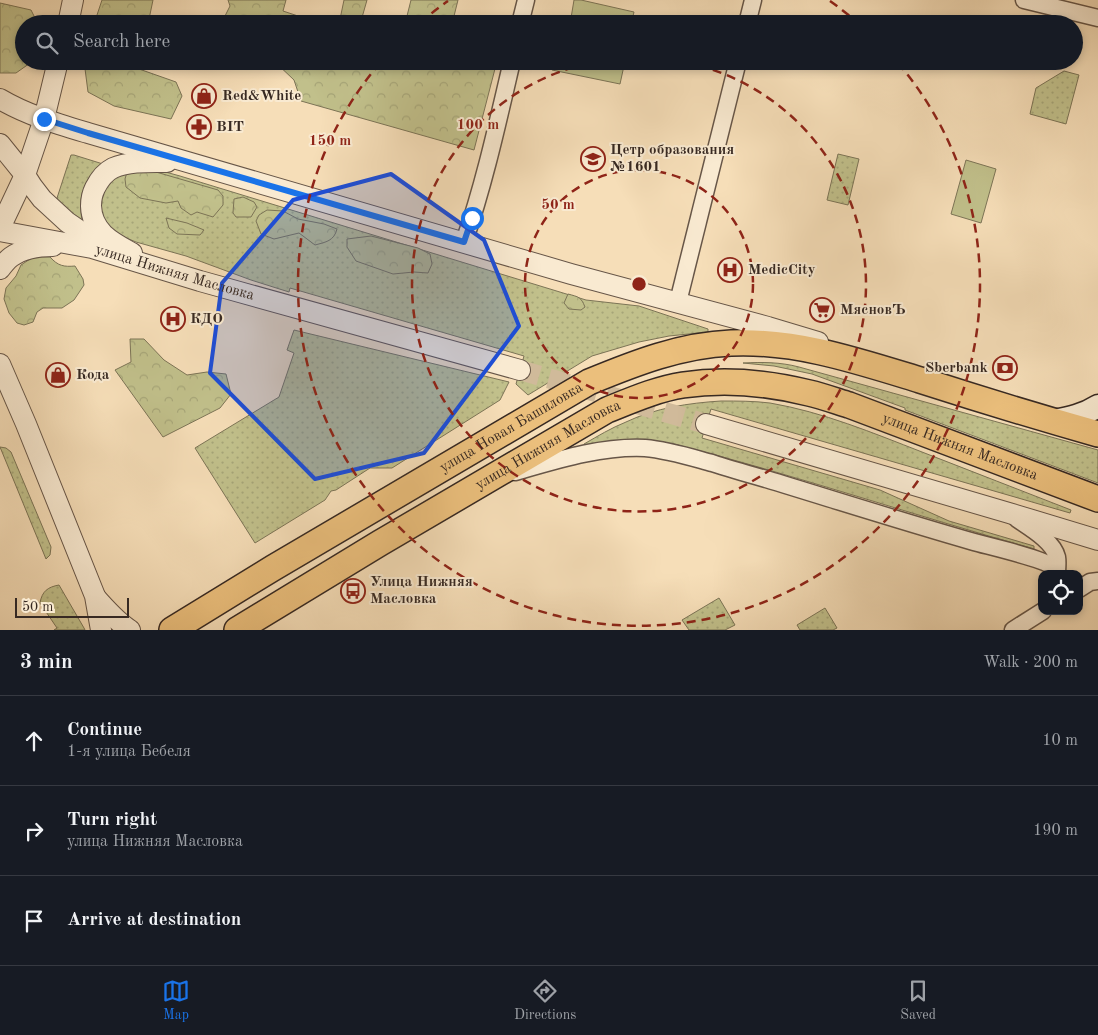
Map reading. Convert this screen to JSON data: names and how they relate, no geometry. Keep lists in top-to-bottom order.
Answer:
{
  "streets": {
    "main road": ["улица Нижняя Масловка", "улица Новая Башиловка"]
  },
  "places": {
    "shop": ["Red&White", "Кода"],
    "pharmacy": ["BIT"],
    "school or university": ["Цетр образования №1601"],
    "hospital": ["MedicCity", "КДО"],
    "supermarket": ["МясновЪ"],
    "bank": ["Sberbank"],
    "bus stop": ["Улица Нижняя Масловка"]
  },
  "scale_bar": "50 m",
  "page": {
    "search": "Search here",
    "scale": "50 m",
    "heading": ["3 min", "Walk · 200 m"],
    "list": [
      ["Continue", "1-я улица Бебеля", "10 m"],
      ["Turn right", "улица Нижняя Масловка", "190 m"],
      "Arrive at destination"
    ],
    "nav": ["Map", "Directions", "Saved"]
  },
  "rings": ["100 m", "150 m", "50 m"]
}
